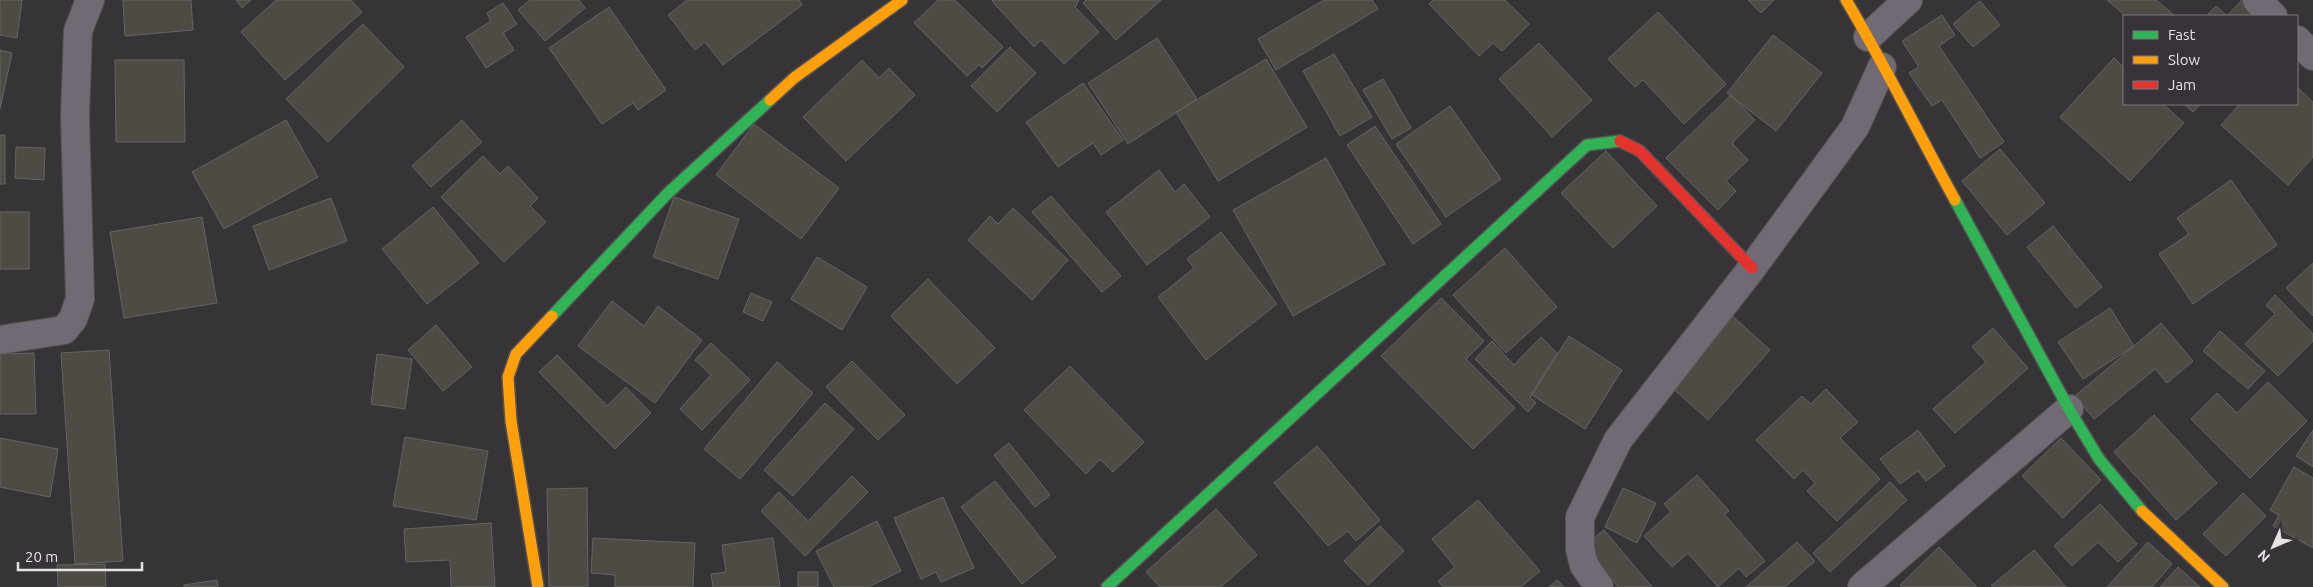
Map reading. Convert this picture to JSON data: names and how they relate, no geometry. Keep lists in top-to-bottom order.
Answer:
{
  "legend": ["Fast", "Slow", "Jam"],
  "scale_bar": "20 m",
  "north": "bottom left"
}
